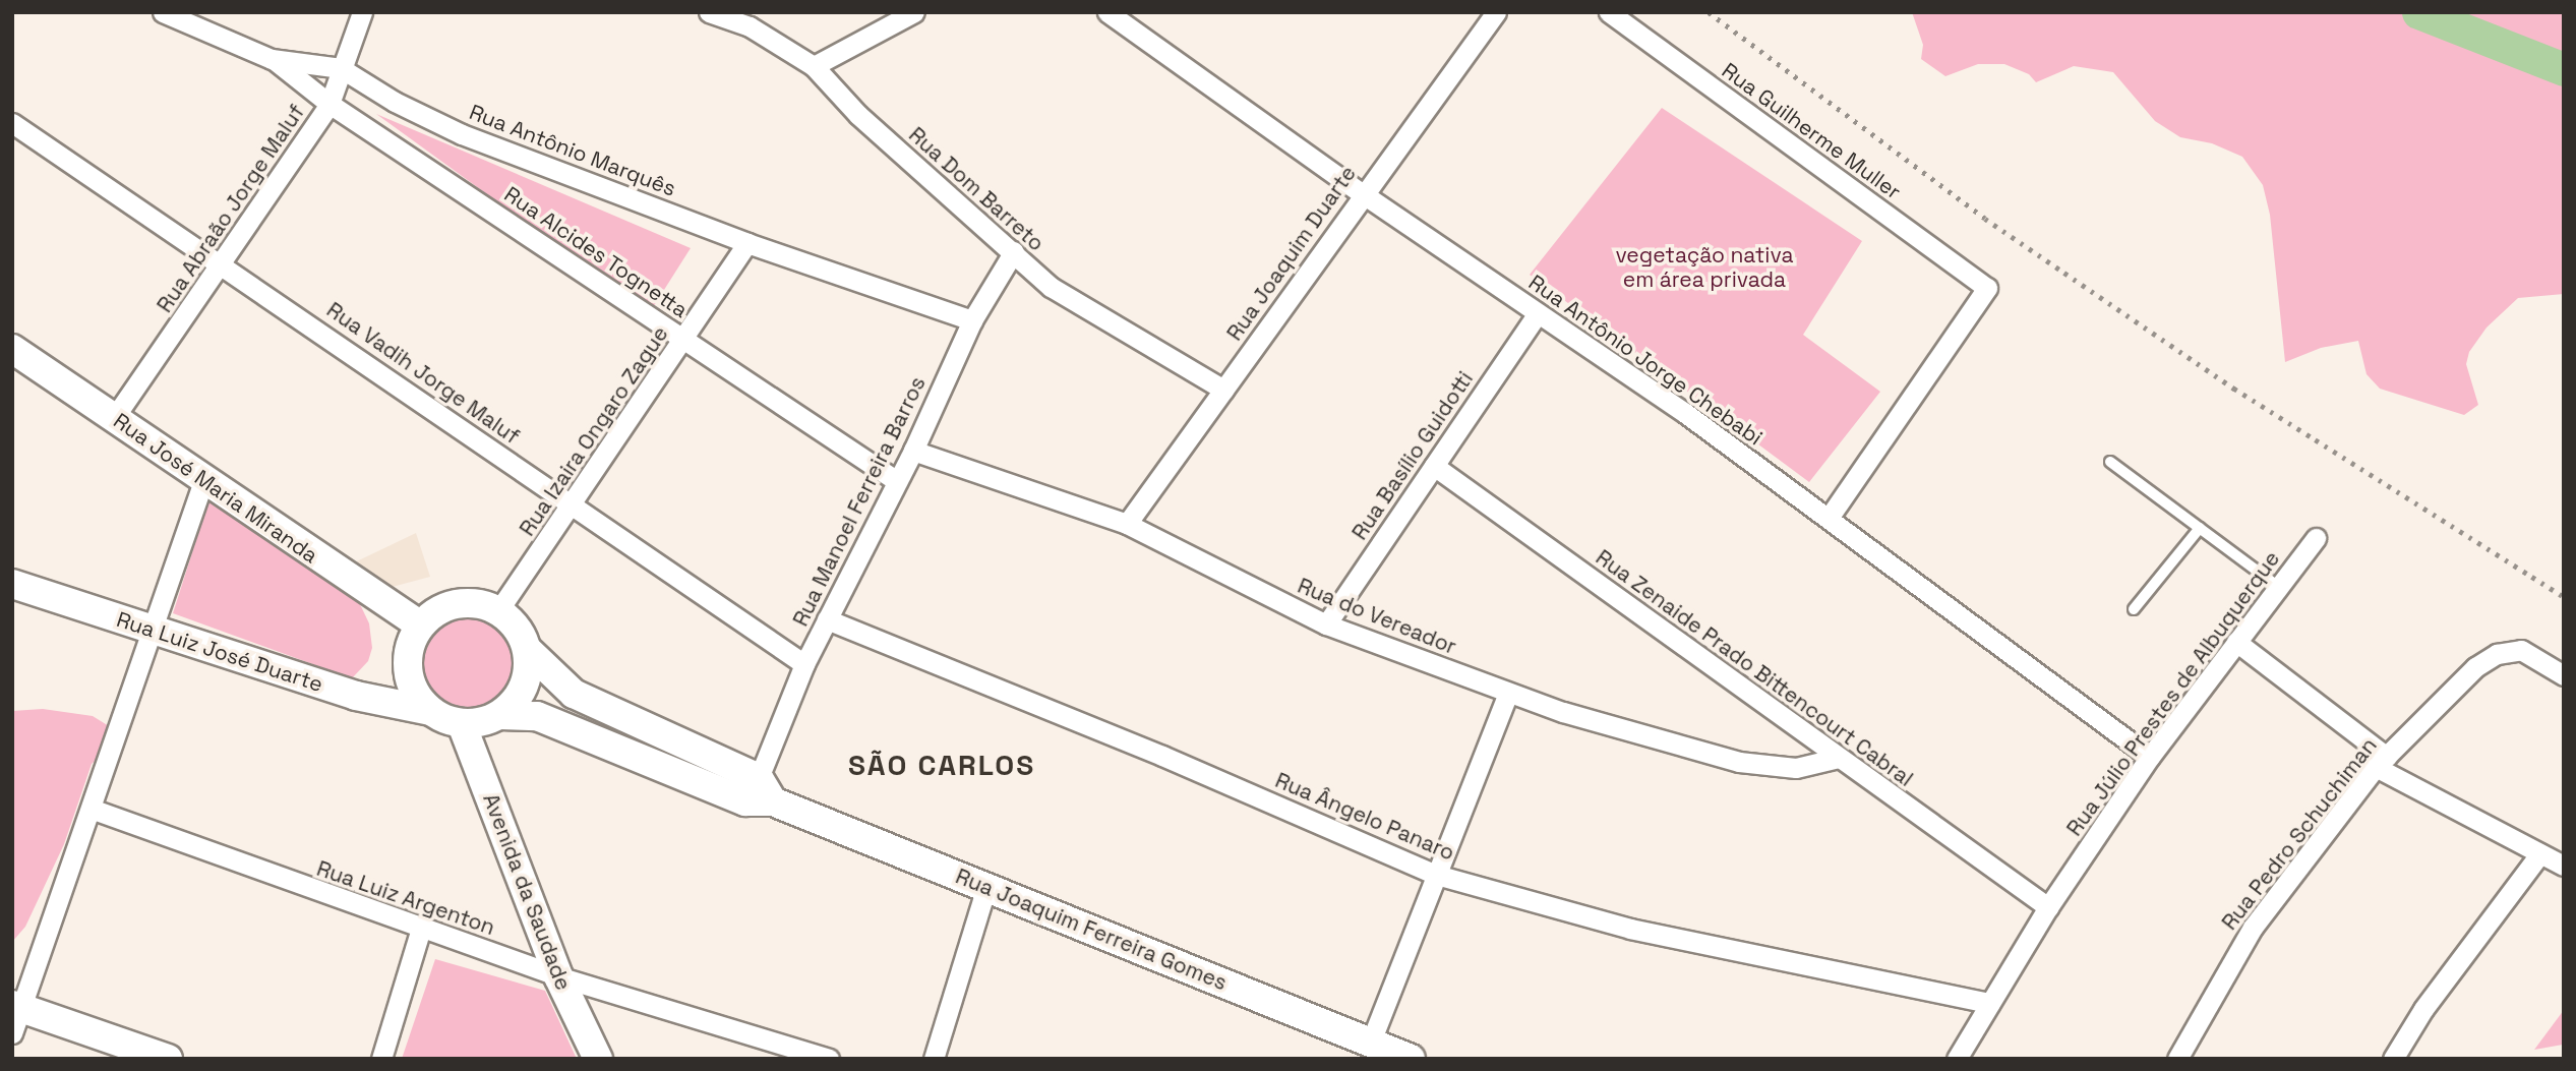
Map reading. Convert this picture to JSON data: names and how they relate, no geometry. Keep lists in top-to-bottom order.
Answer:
{
  "streets": {
    "main road": [
      "Rua José Maria Miranda",
      "Rua Luiz José Duarte",
      "Avenida da Saudade",
      "Rua Joaquim Ferreira Gomes"
    ],
    "street": [
      "Rua Guilherme Muller",
      "Rua Antônio Marquês",
      "Rua Dom Barreto",
      "Rua Abraão Jorge Maluf",
      "Rua Alcides Tognetta",
      "Rua Joaquim Duarte",
      "Rua Antônio Jorge Chebabi",
      "Rua Vadih Jorge Maluf",
      "Rua Izaira Ongaro Zague",
      "Rua Basílio Guidotti",
      "Rua Manoel Ferreira Barros",
      "Rua do Vereador",
      "Rua Zenaide Prado Bittencourt Cabral",
      "Rua Júlio Prestes de Albuquerque",
      "Rua Ângelo Panaro",
      "Rua Pedro Schuchiman",
      "Rua Luiz Argenton"
    ]
  },
  "crossings": [
    ["Rua Guilherme Muller", "Rua Antônio Jorge Chebabi"],
    ["Rua Antônio Marquês", "Rua Abraão Jorge Maluf"],
    ["Rua Antônio Marquês", "Rua Alcides Tognetta"],
    ["Rua Antônio Marquês", "Rua Izaira Ongaro Zague"],
    ["Rua Antônio Marquês", "Rua Manoel Ferreira Barros"],
    ["Rua Dom Barreto", "Rua Joaquim Duarte"],
    ["Rua Dom Barreto", "Rua Manoel Ferreira Barros"],
    ["Rua Abraão Jorge Maluf", "Rua Alcides Tognetta"],
    ["Rua Abraão Jorge Maluf", "Rua Vadih Jorge Maluf"],
    ["Rua Abraão Jorge Maluf", "Rua José Maria Miranda"],
    ["Rua Alcides Tognetta", "Rua Izaira Ongaro Zague"],
    ["Rua Alcides Tognetta", "Rua Manoel Ferreira Barros"],
    ["Rua Joaquim Duarte", "Rua Antônio Jorge Chebabi"],
    ["Rua Joaquim Duarte", "Rua do Vereador"],
    ["Rua Antônio Jorge Chebabi", "Rua Basílio Guidotti"],
    ["Rua Antônio Jorge Chebabi", "Rua Júlio Prestes de Albuquerque"],
    ["Rua Vadih Jorge Maluf", "Rua Izaira Ongaro Zague"],
    ["Rua Vadih Jorge Maluf", "Rua Manoel Ferreira Barros"],
    ["Rua Izaira Ongaro Zague", "Rua José Maria Miranda"],
    ["Rua Izaira Ongaro Zague", "Rua Luiz José Duarte"],
    ["Rua Izaira Ongaro Zague", "Avenida da Saudade"],
    ["Rua Izaira Ongaro Zague", "Rua Joaquim Ferreira Gomes"],
    ["Rua Basílio Guidotti", "Rua do Vereador"],
    ["Rua Basílio Guidotti", "Rua Zenaide Prado Bittencourt Cabral"],
    ["Rua José Maria Miranda", "Rua Luiz José Duarte"],
    ["Rua José Maria Miranda", "Avenida da Saudade"],
    ["Rua José Maria Miranda", "Rua Joaquim Ferreira Gomes"],
    ["Rua Manoel Ferreira Barros", "Rua do Vereador"],
    ["Rua Manoel Ferreira Barros", "Rua Ângelo Panaro"],
    ["Rua Manoel Ferreira Barros", "Rua Joaquim Ferreira Gomes"],
    ["Rua do Vereador", "Rua Zenaide Prado Bittencourt Cabral"],
    ["Rua Luiz José Duarte", "Avenida da Saudade"],
    ["Rua Luiz José Duarte", "Rua Joaquim Ferreira Gomes"],
    ["Rua Zenaide Prado Bittencourt Cabral", "Rua Júlio Prestes de Albuquerque"],
    ["Rua Júlio Prestes de Albuquerque", "Rua Ângelo Panaro"],
    ["Avenida da Saudade", "Rua Luiz Argenton"],
    ["Avenida da Saudade", "Rua Joaquim Ferreira Gomes"]
  ],
  "districts": ["SÃO CARLOS"],
  "parks": ["vegetação nativa em área privada"]
}
